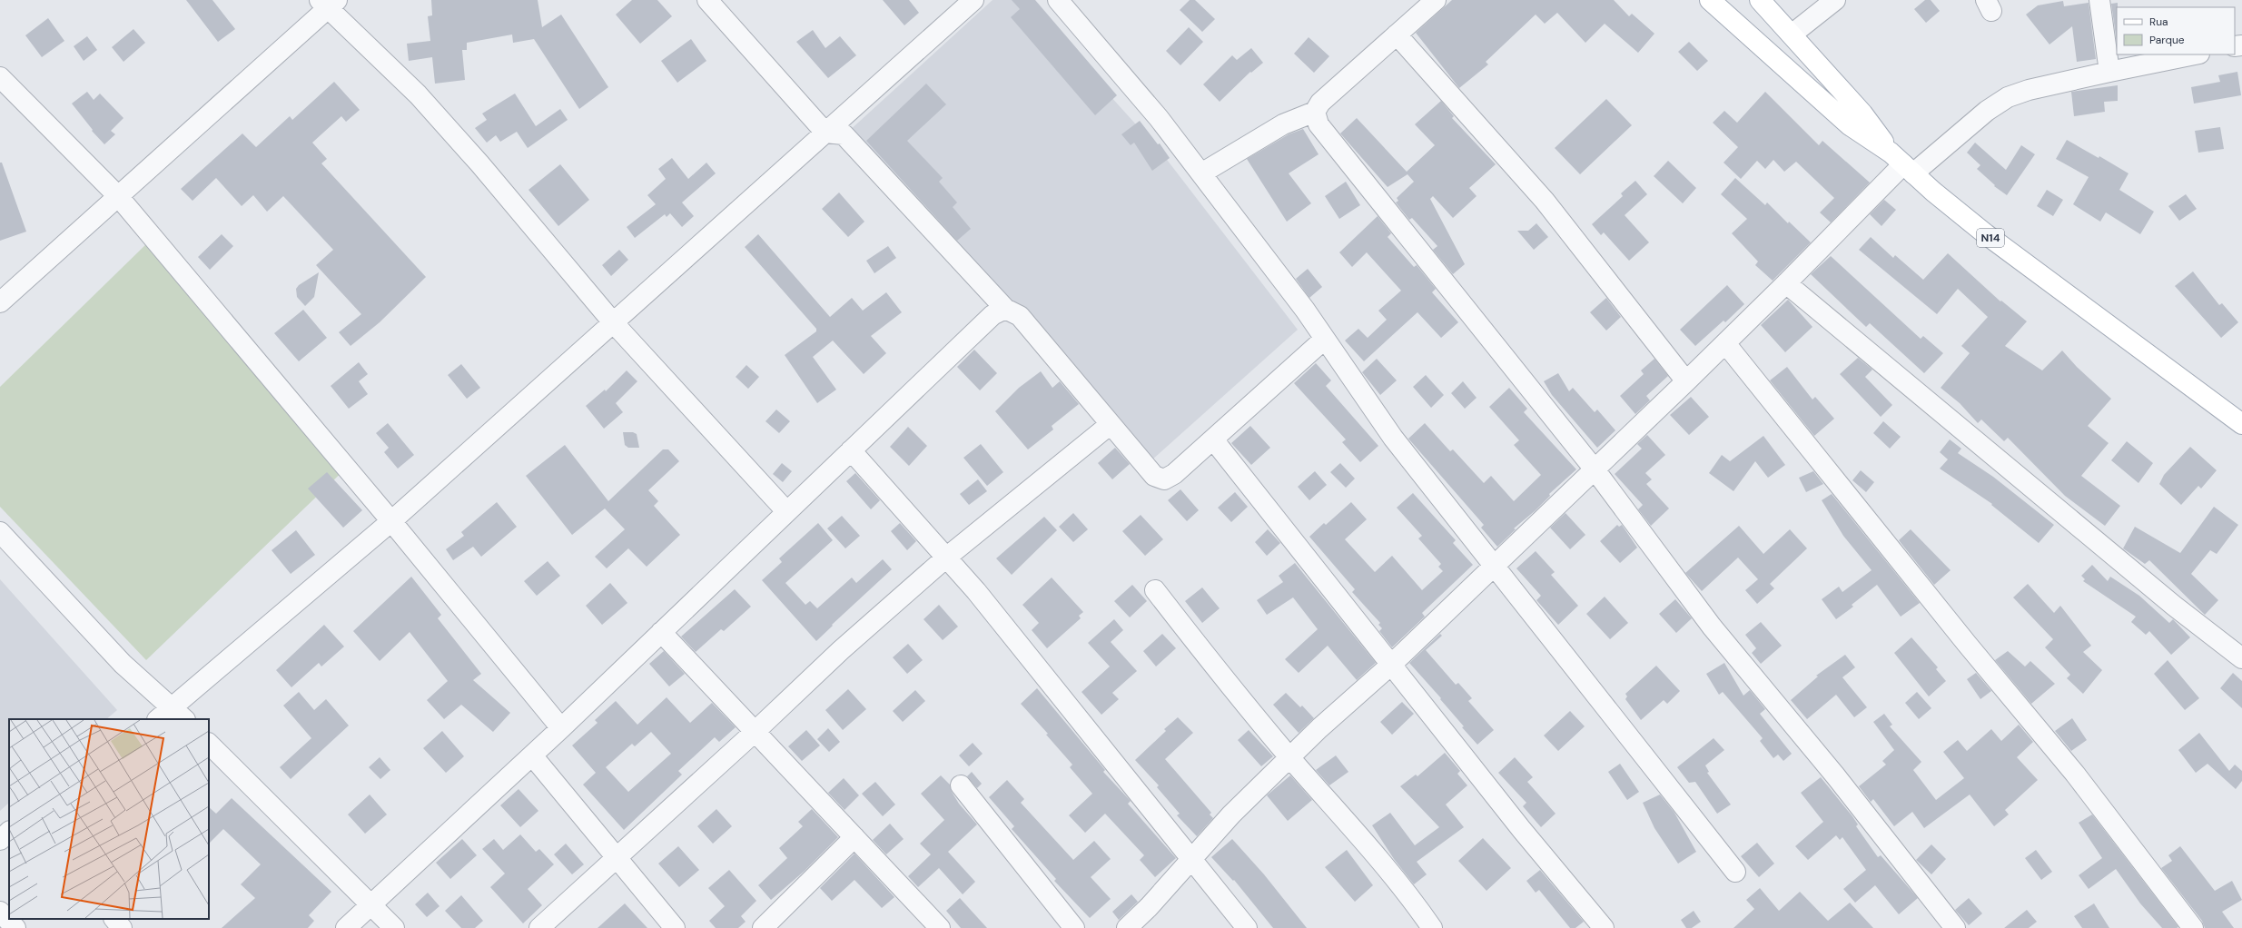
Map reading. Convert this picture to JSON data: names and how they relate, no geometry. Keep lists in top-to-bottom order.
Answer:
{
  "streets": {
    "main road": ["N14"]
  },
  "legend": ["Rua", "Parque"]
}
